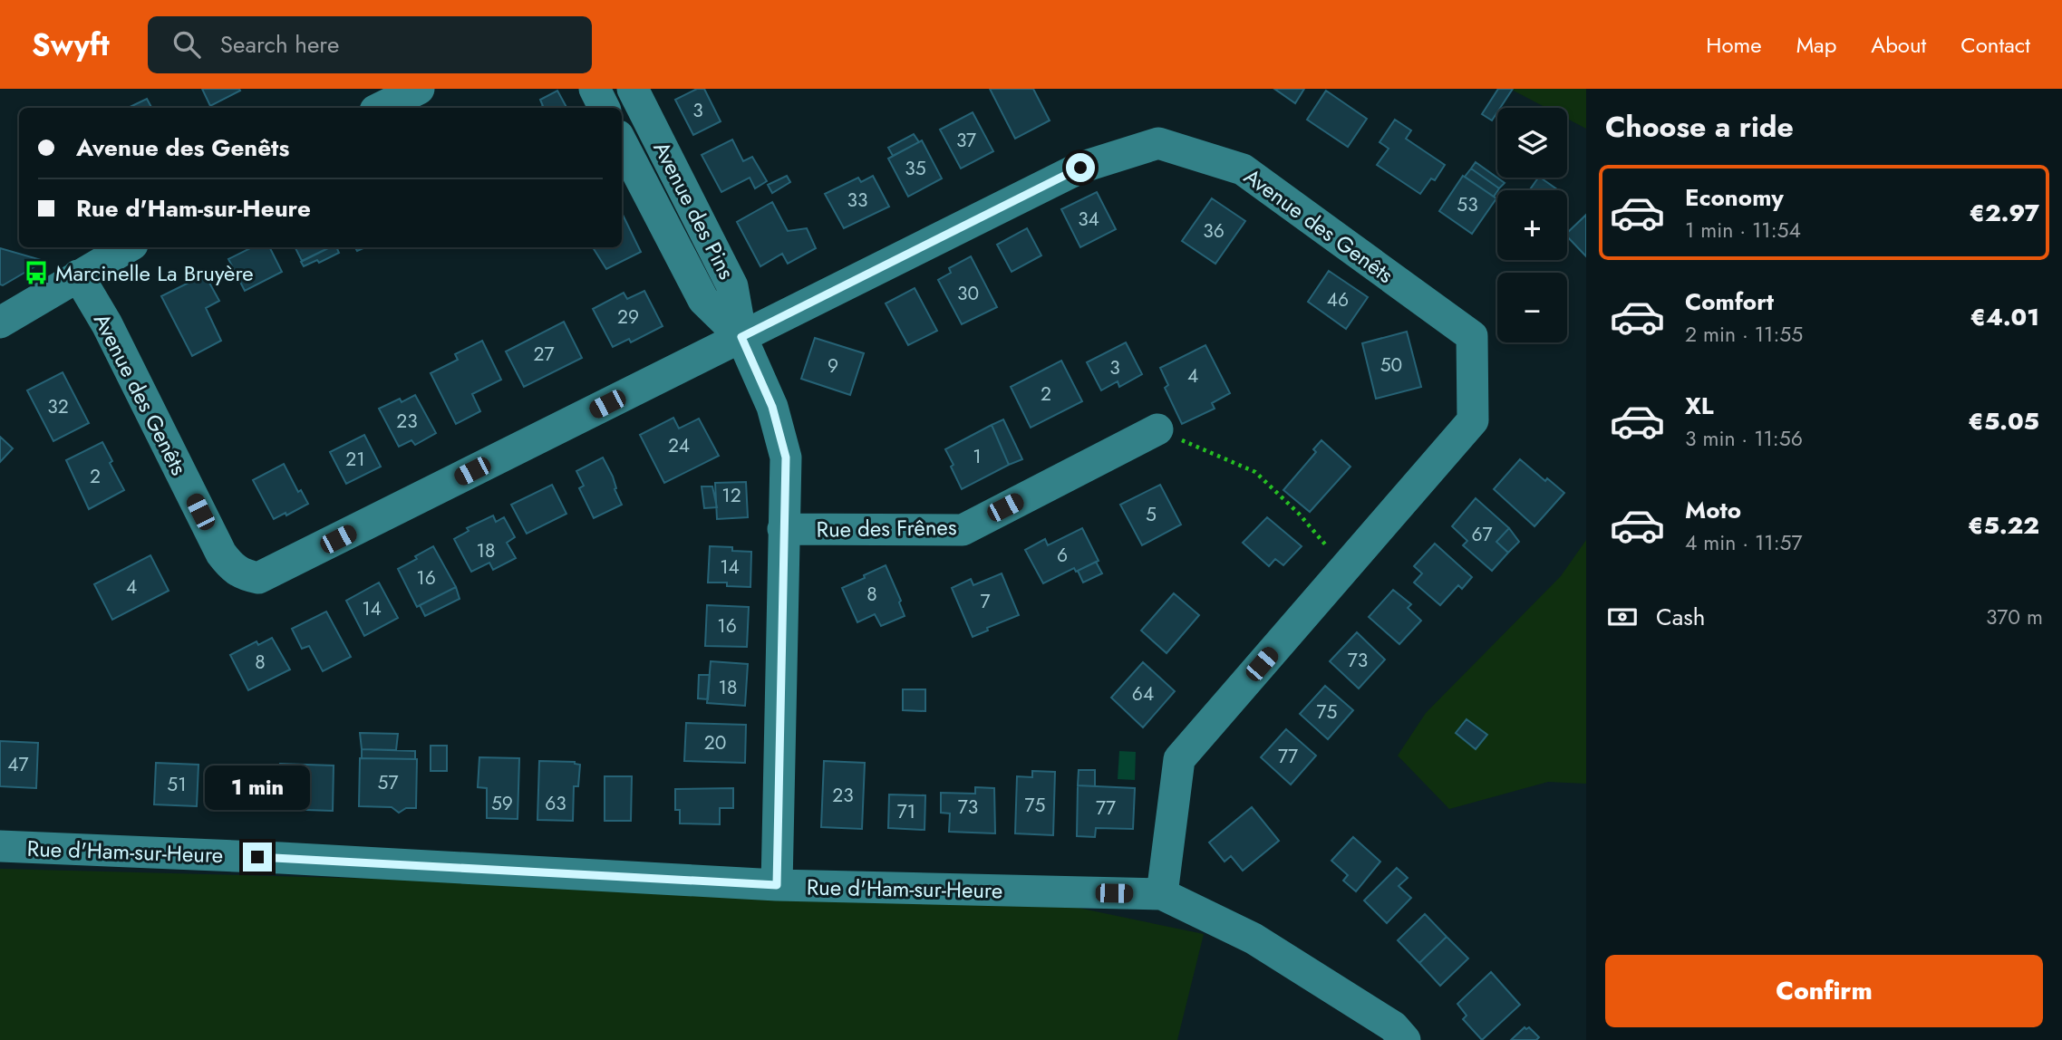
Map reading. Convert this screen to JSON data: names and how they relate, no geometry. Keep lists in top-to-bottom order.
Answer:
{
  "streets": {
    "street": [
      "Avenue des Pins",
      "Avenue des Genêts",
      "Rue des Frênes",
      "Rue d'Ham-sur-Heure"
    ]
  },
  "crossings": [
    ["Avenue des Pins", "Avenue des Genêts"],
    ["Avenue des Pins", "Rue des Frênes"],
    ["Avenue des Pins", "Rue d'Ham-sur-Heure"],
    ["Avenue des Genêts", "Rue d'Ham-sur-Heure"]
  ],
  "places": {
    "bus stop": ["Marcinelle La Bruyère"]
  },
  "house_numbers": [
    "3",
    "37",
    "35",
    "33",
    "53",
    "34",
    "36",
    "30",
    "46",
    "29",
    "27",
    "50",
    "9",
    "3",
    "4",
    "2",
    "32",
    "23",
    "24",
    "1",
    "21",
    "2",
    "12",
    "5",
    "67",
    "18",
    "6",
    "14",
    "16",
    "4",
    "8",
    "7",
    "14",
    "16",
    "73",
    "8",
    "18",
    "64",
    "75",
    "20",
    "77",
    "47",
    "57",
    "51",
    "23",
    "59",
    "63",
    "75",
    "73",
    "77",
    "71"
  ],
  "page": {
    "header": "Swyft",
    "search": "Search here",
    "nav": [
      "Home",
      "Map",
      "About",
      "Contact"
    ],
    "heading": "Choose a ride",
    "map_buttons": ["+", "−"],
    "banner": ["Avenue des Genêts", "Rue d'Ham-sur-Heure"],
    "list": [
      {
        "name": "Economy",
        "note": "1 min · 11:54",
        "value": "€2.97"
      },
      {
        "name": "Comfort",
        "note": "2 min · 11:55",
        "value": "€4.01"
      },
      {
        "name": "XL",
        "note": "3 min · 11:56",
        "value": "€5.05"
      },
      {
        "name": "Moto",
        "note": "4 min · 11:57",
        "value": "€5.22"
      }
    ],
    "pay": ["Cash", "370 m"],
    "bubble": "1 min",
    "buttons": "Confirm"
  }
}
